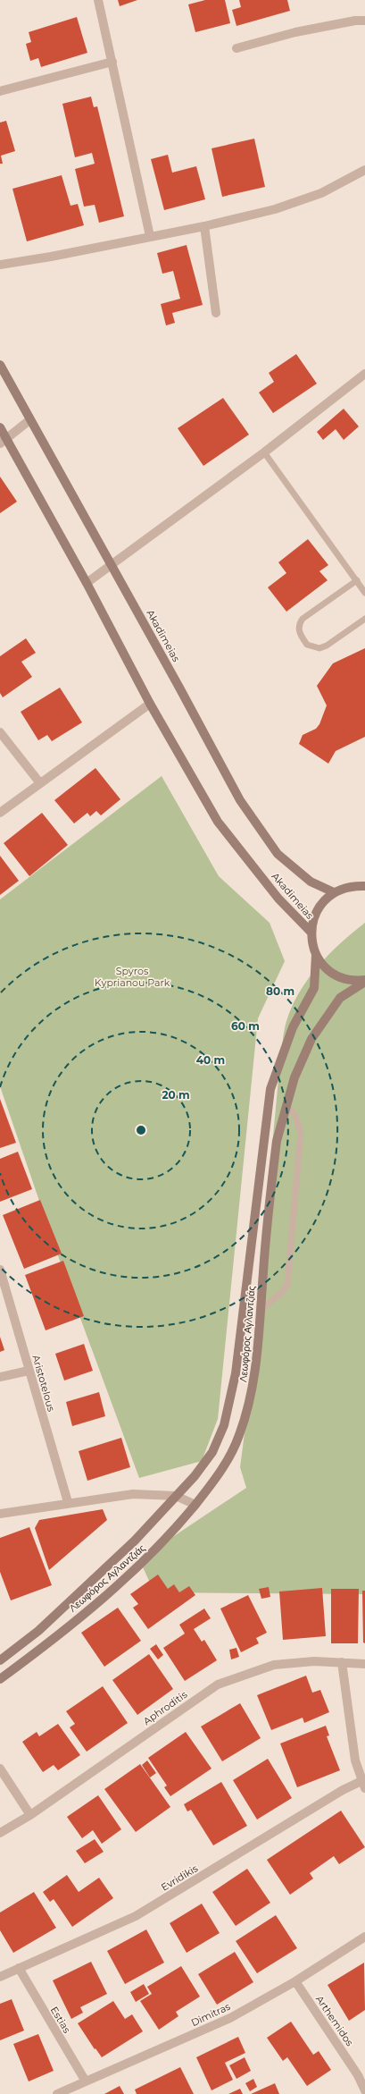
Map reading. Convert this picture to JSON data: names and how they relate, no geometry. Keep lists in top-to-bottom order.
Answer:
{
  "streets": {
    "main road": ["Akadimeias", "Λεωφόρος Αγλαντζιάς"],
    "street": [
      "Aristotelous",
      "Aphroditis",
      "Evridikis",
      "Dimitras",
      "Estias",
      "Arthemidos"
    ]
  },
  "crossings": [
    ["Evridikis", "Estias"],
    ["Dimitras", "Estias"],
    ["Dimitras", "Arthemidos"]
  ],
  "parks": ["Spyros Kyprianou Park"],
  "rings": [
    "80 m",
    "60 m",
    "40 m",
    "20 m"
  ]
}
